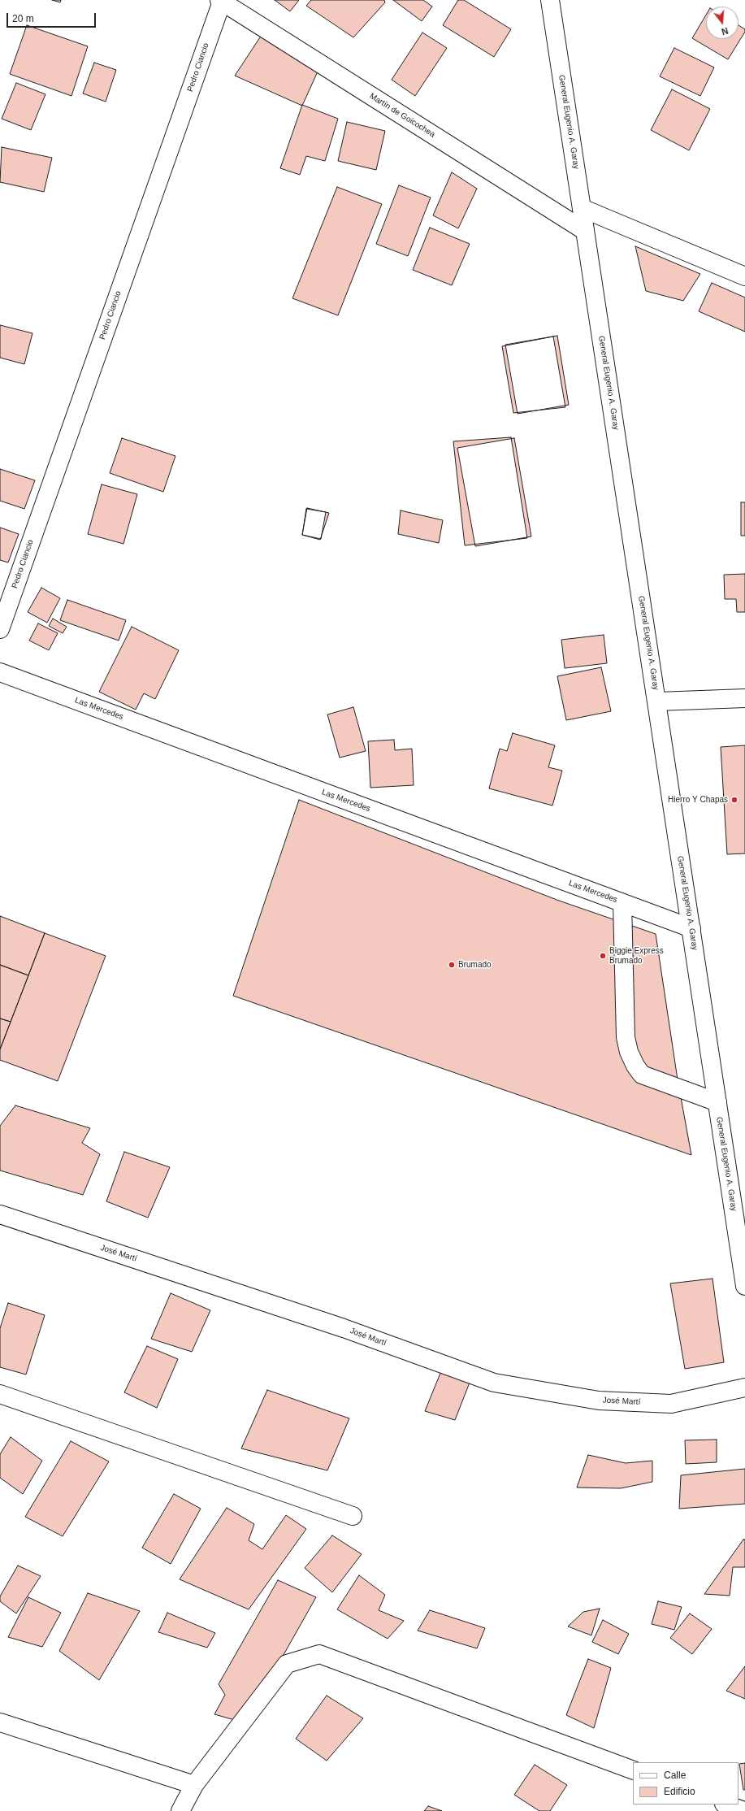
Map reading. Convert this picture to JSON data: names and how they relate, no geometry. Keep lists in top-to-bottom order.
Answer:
{
  "streets": {
    "street": [
      "Pedro Ciancio",
      "Martín de Goicochea",
      "General Eugenio A. Garay",
      "Las Mercedes",
      "José Martí"
    ]
  },
  "crossings": [
    ["Pedro Ciancio", "Martín de Goicochea"],
    ["Martín de Goicochea", "General Eugenio A. Garay"],
    ["General Eugenio A. Garay", "Las Mercedes"]
  ],
  "places": ["Hierro Y Chapas", "Biggie Express Brumado", "Brumado"],
  "legend": ["Calle", "Edificio"],
  "scale_bar": "20 m",
  "north": "bottom"
}
